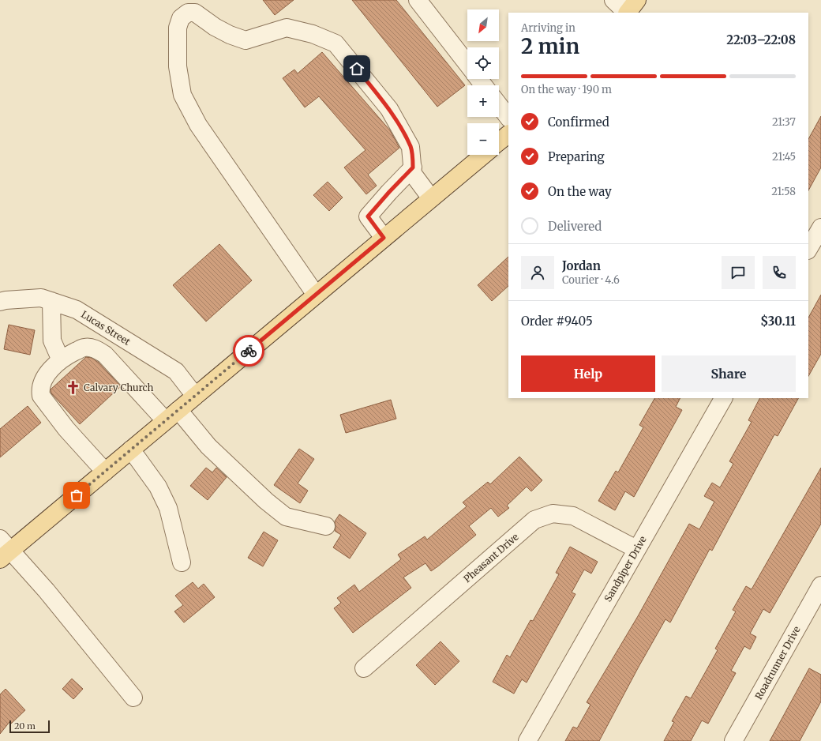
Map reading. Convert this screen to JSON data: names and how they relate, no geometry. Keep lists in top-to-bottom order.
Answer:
{
  "streets": {
    "street": [
      "Lucas Street",
      "Pheasant Drive",
      "Sandpiper Drive",
      "Roadrunner Drive"
    ]
  },
  "crossings": [
    ["Pheasant Drive", "Sandpiper Drive"]
  ],
  "places": {
    "church": ["Calvary Church"]
  },
  "scale_bar": "20 m",
  "north": "bottom left",
  "page": {
    "map_buttons": ["+", "−"],
    "heading": ["2 min", "Arriving in", "22:03–22:08"],
    "panel": [
      "Jordan",
      "Courier · 4.6",
      "Order #9405",
      "$30.11"
    ],
    "bar": "On the way · 190 m",
    "list": [
      ["Confirmed", "21:37"],
      ["Preparing", "21:45"],
      ["On the way", "21:58"],
      "Delivered"
    ],
    "buttons": ["Help", "Share"],
    "scale": "20 m"
  }
}
